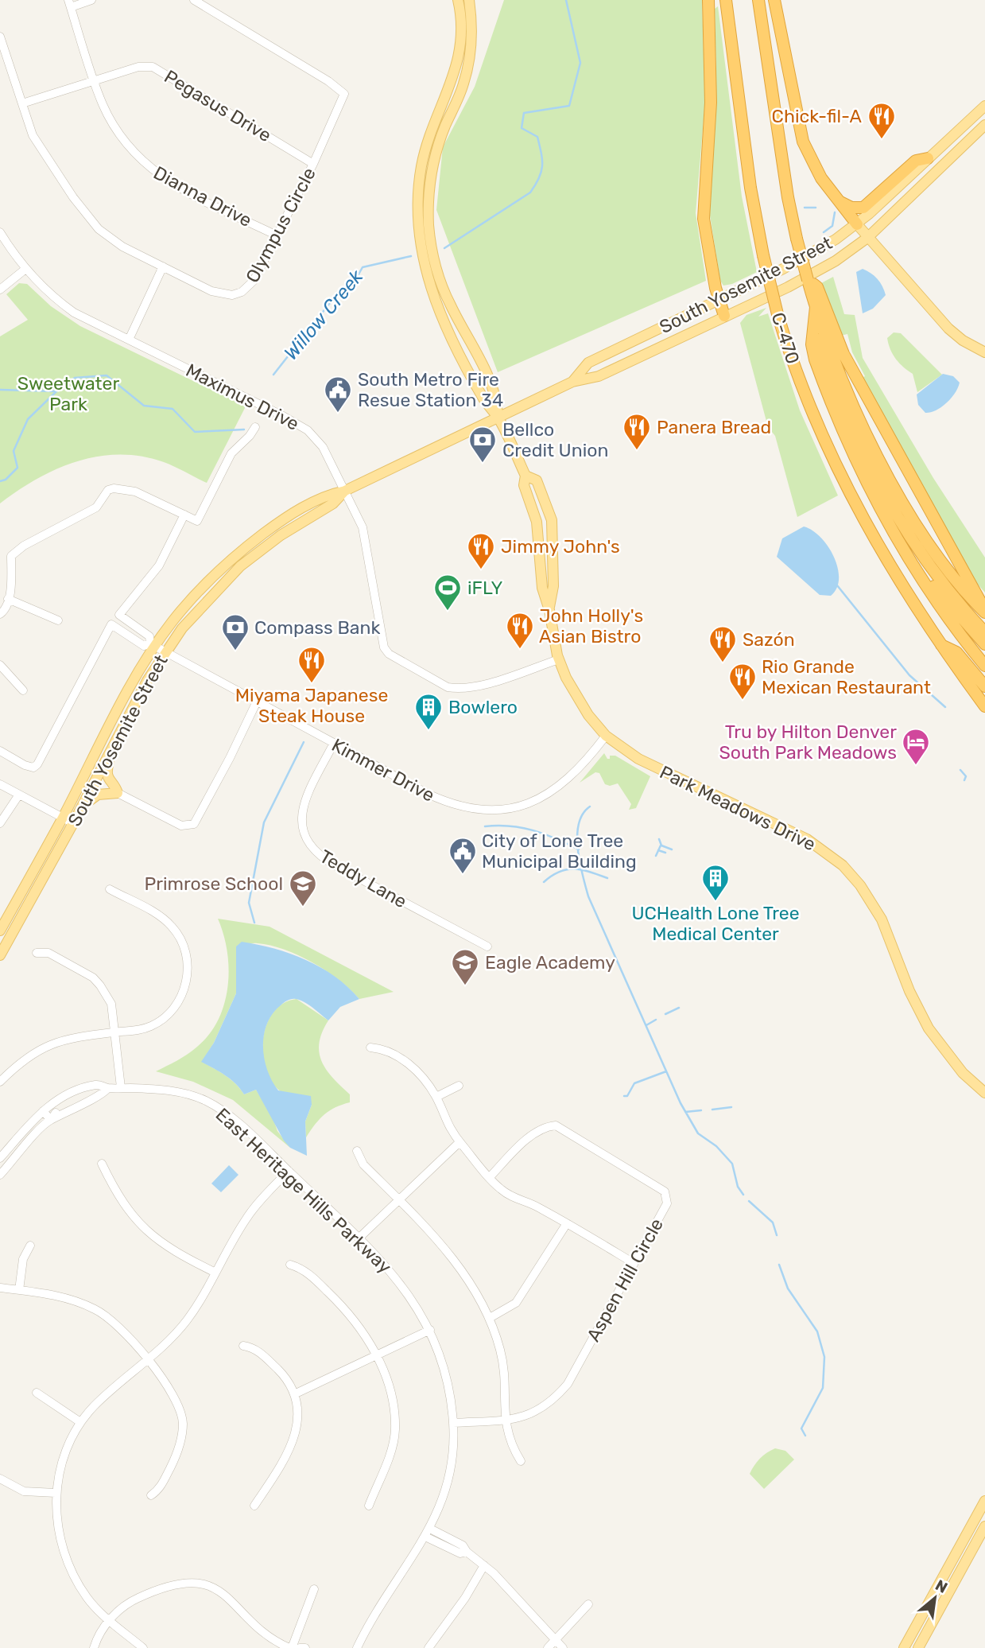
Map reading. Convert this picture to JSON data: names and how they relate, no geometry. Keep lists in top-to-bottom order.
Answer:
{
  "streets": {
    "highway": ["C-470"],
    "main road": ["South Yosemite Street", "Park Meadows Drive"],
    "street": [
      "Pegasus Drive",
      "Dianna Drive",
      "Olympus Circle",
      "Maximus Drive",
      "Kimmer Drive",
      "Teddy Lane",
      "East Heritage Hills Parkway",
      "Aspen Hill Circle"
    ]
  },
  "crossings": [
    ["Pegasus Drive", "Dianna Drive"],
    ["Pegasus Drive", "Olympus Circle"],
    ["Dianna Drive", "Olympus Circle"],
    ["South Yosemite Street", "Maximus Drive"],
    ["South Yosemite Street", "Kimmer Drive"],
    ["South Yosemite Street", "Park Meadows Drive"],
    ["Maximus Drive", "Park Meadows Drive"],
    ["Kimmer Drive", "Park Meadows Drive"],
    ["Kimmer Drive", "Teddy Lane"],
    ["East Heritage Hills Parkway", "Aspen Hill Circle"]
  ],
  "water": ["Willow Creek"],
  "parks": ["Sweetwater Park"],
  "places": {
    "restaurant": [
      "Chick-fil-A",
      "Panera Bread",
      "Jimmy John's",
      "John Holly's Asian Bistro",
      "Sazón",
      "Miyama Japanese Steak House",
      "Rio Grande Mexican Restaurant"
    ],
    "public building": ["South Metro Fire Resue Station 34", "City of Lone Tree Municipal Building"],
    "bank": ["Bellco Credit Union", "Compass Bank"],
    "sports": ["iFLY"],
    "building": ["Bowlero", "UCHealth Lone Tree Medical Center"],
    "hotel": ["Tru by Hilton Denver South Park Meadows"],
    "school or university": ["Primrose School", "Eagle Academy"]
  },
  "north": "top right"
}
